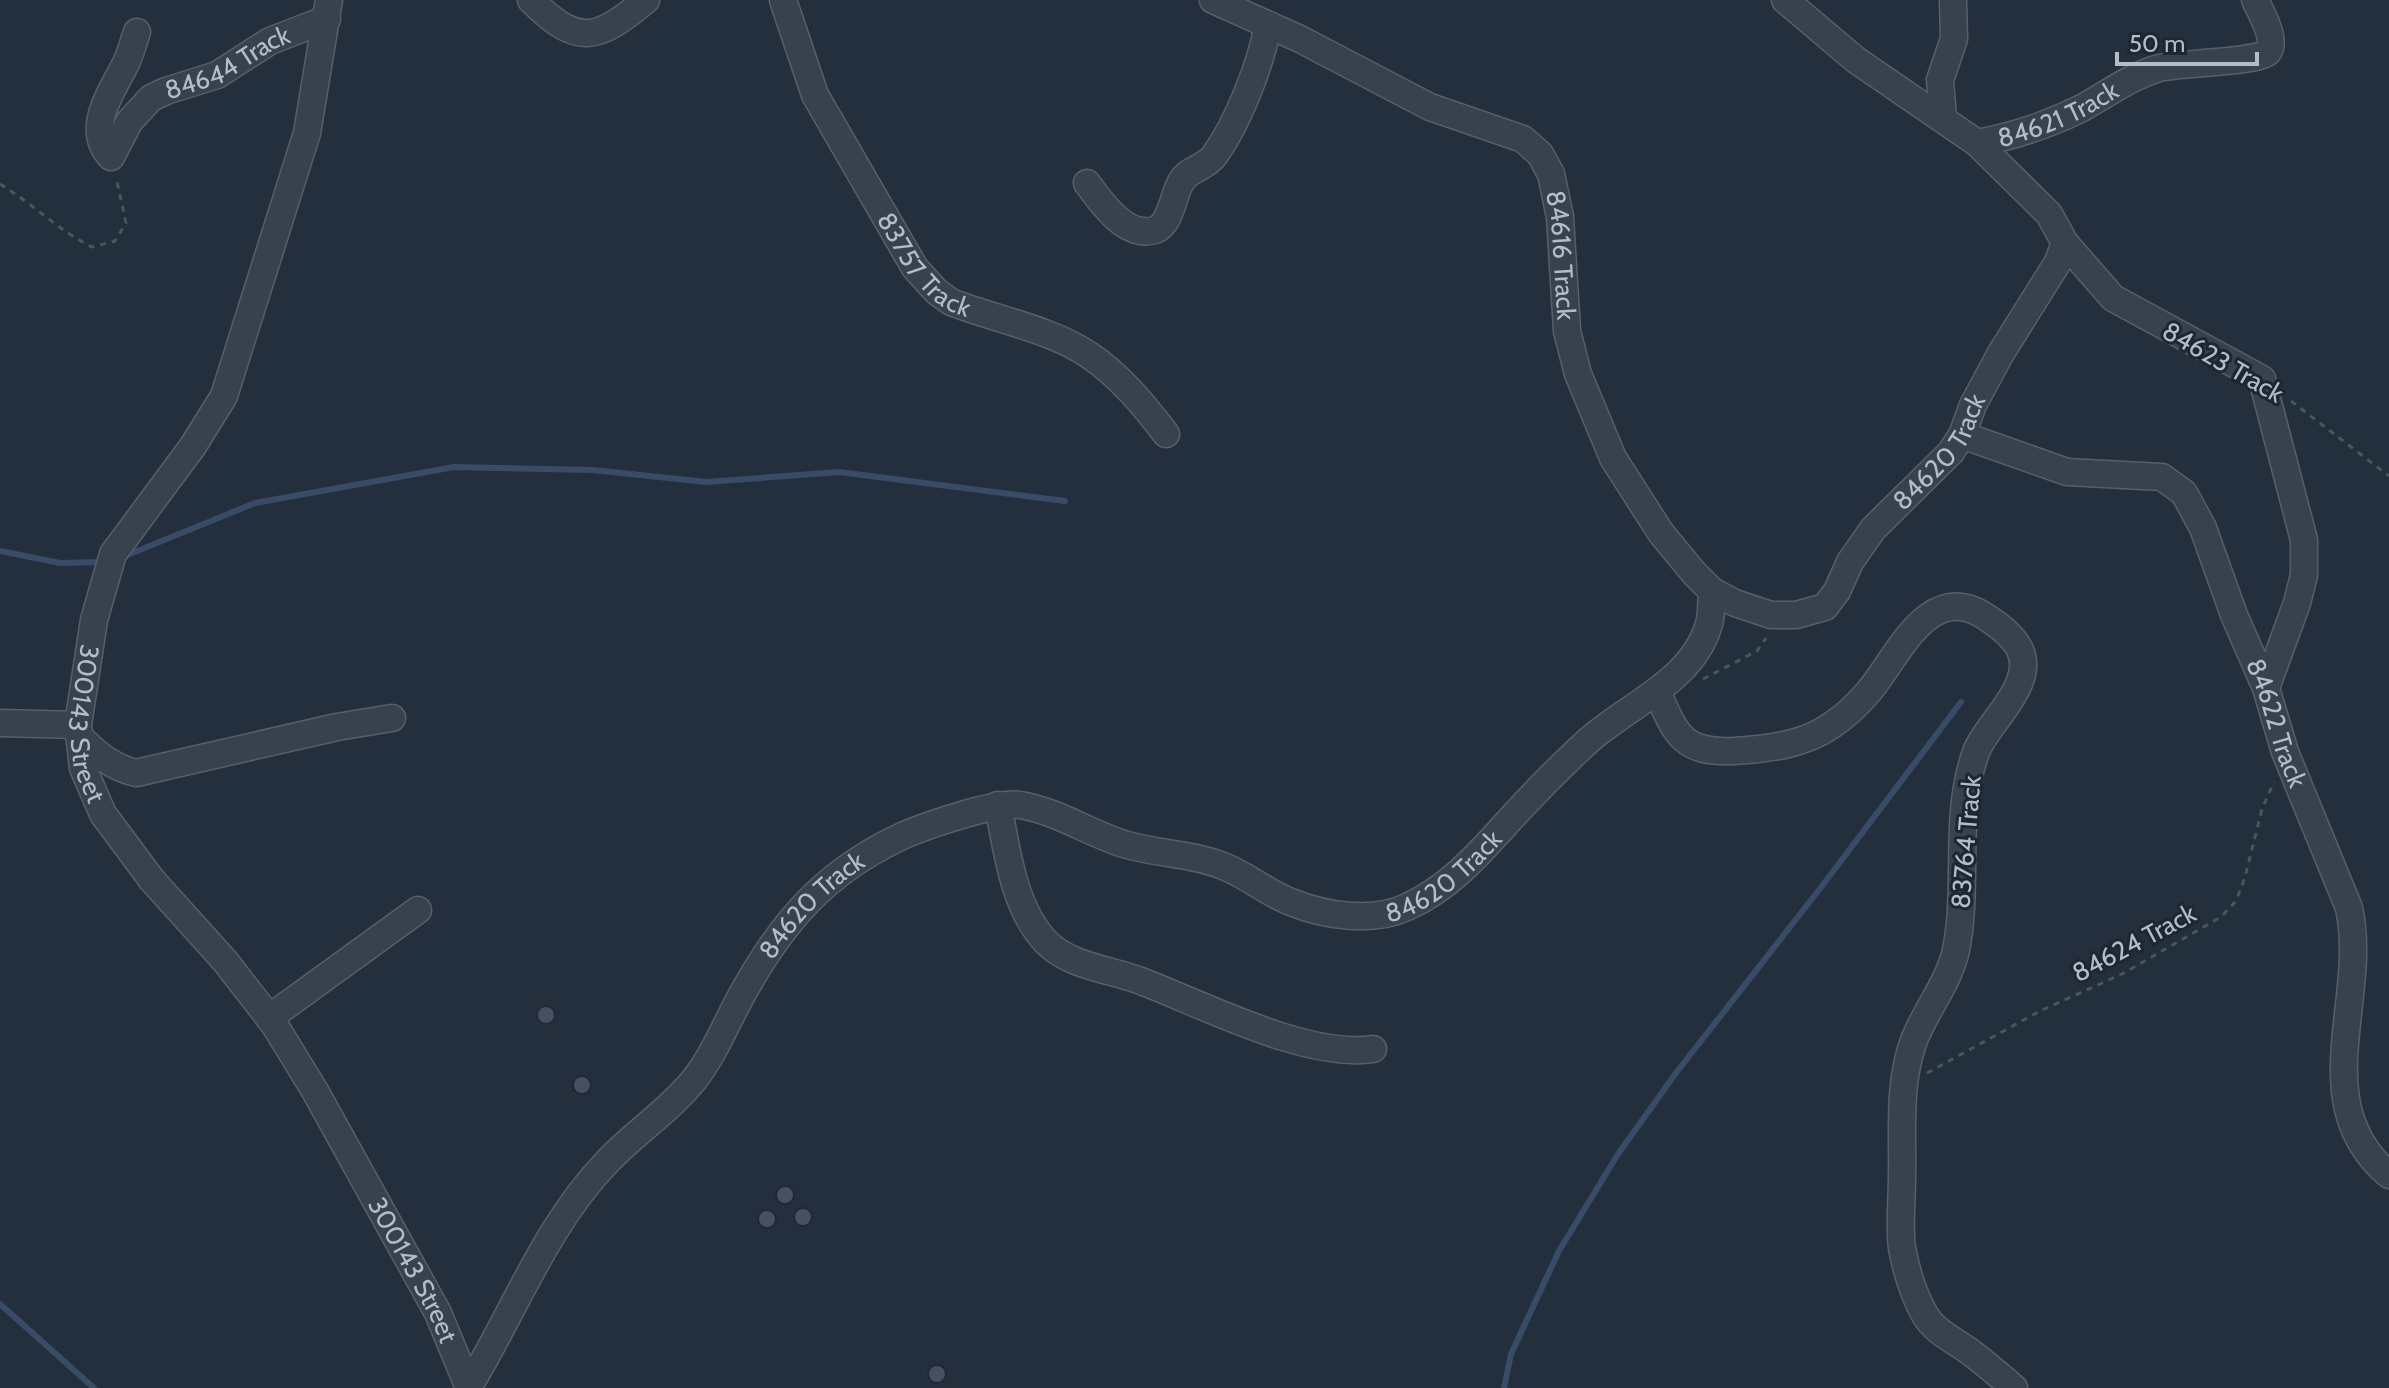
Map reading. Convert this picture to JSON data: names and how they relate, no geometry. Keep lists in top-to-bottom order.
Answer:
{
  "streets": {
    "street": [
      "84644 Track",
      "84621 Track",
      "84616 Track",
      "83757 Track",
      "84623 Track",
      "84620 Track",
      "84622 Track",
      "300143 Street",
      "83764 Track"
    ],
    "path": ["84624 Track"]
  },
  "crossings": [
    ["84644 Track", "300143 Street"],
    ["84616 Track", "84620 Track"],
    ["84623 Track", "84620 Track"],
    ["84620 Track", "84622 Track"],
    ["84620 Track", "300143 Street"],
    ["84620 Track", "83764 Track"],
    ["84622 Track", "84624 Track"],
    ["83764 Track", "84624 Track"]
  ],
  "scale_bar": "50 m"
}
